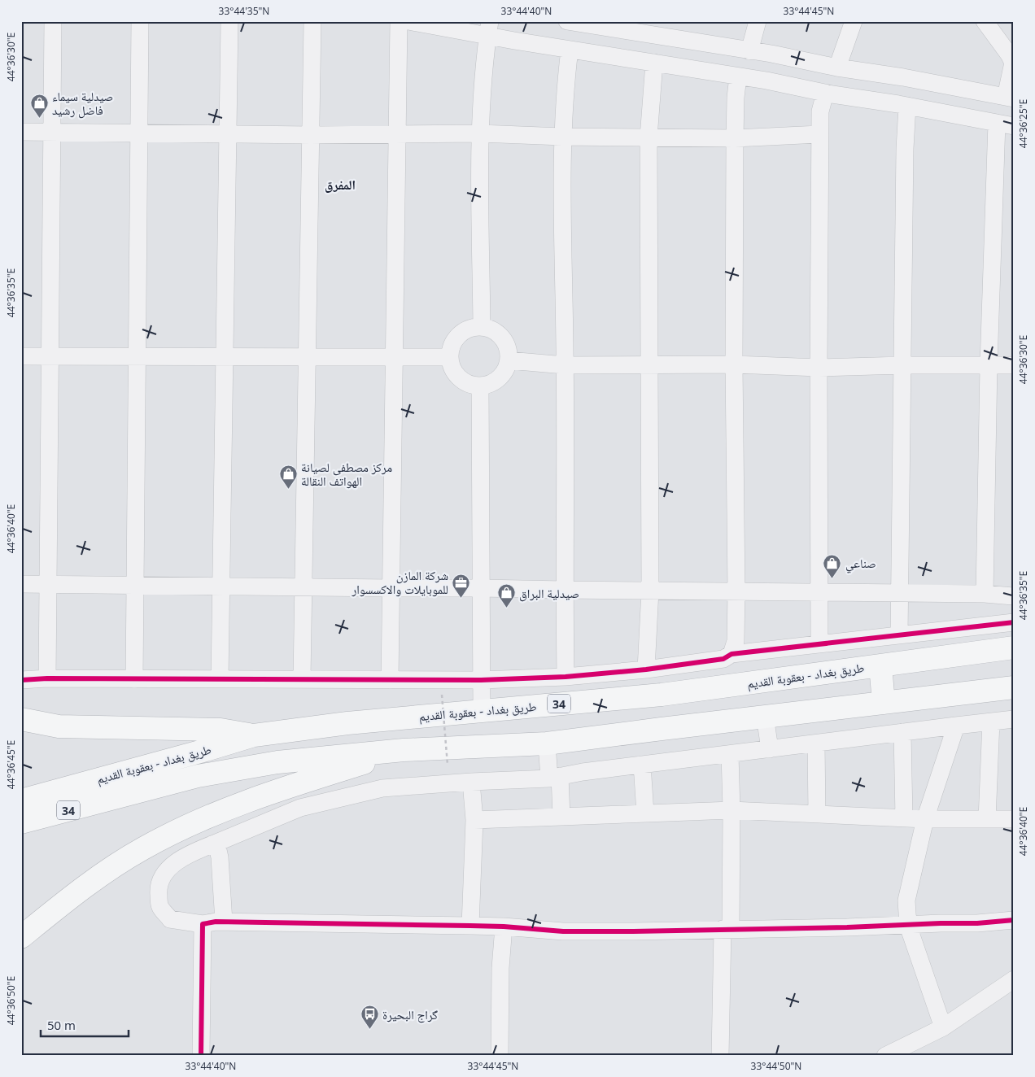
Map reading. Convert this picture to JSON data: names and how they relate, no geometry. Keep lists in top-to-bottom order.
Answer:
{
  "streets": {
    "highway": ["طريق بغداد - بعقوبة القديم", "34"]
  },
  "districts": ["المفرق"],
  "places": {
    "shop": [
      "صيدلية سيماء فاضل رشيد",
      "مركز مصطفى لصيانة الهواتف النقالة",
      "صناعي",
      "صيدلية البراق"
    ],
    "office": ["شركة المازن للموبايلات والاكسسوار"],
    "bus stop": ["گراج البحيرة"]
  },
  "scale_bar": "50 m",
  "coordinates": [
    "33°44'35\"N",
    "33°44'40\"N",
    "33°44'45\"N",
    "44°36'30\"E",
    "44°36'25\"E",
    "44°36'35\"E",
    "44°36'40\"E",
    "44°36'45\"E",
    "44°36'50\"E",
    "33°44'50\"N"
  ]
}
